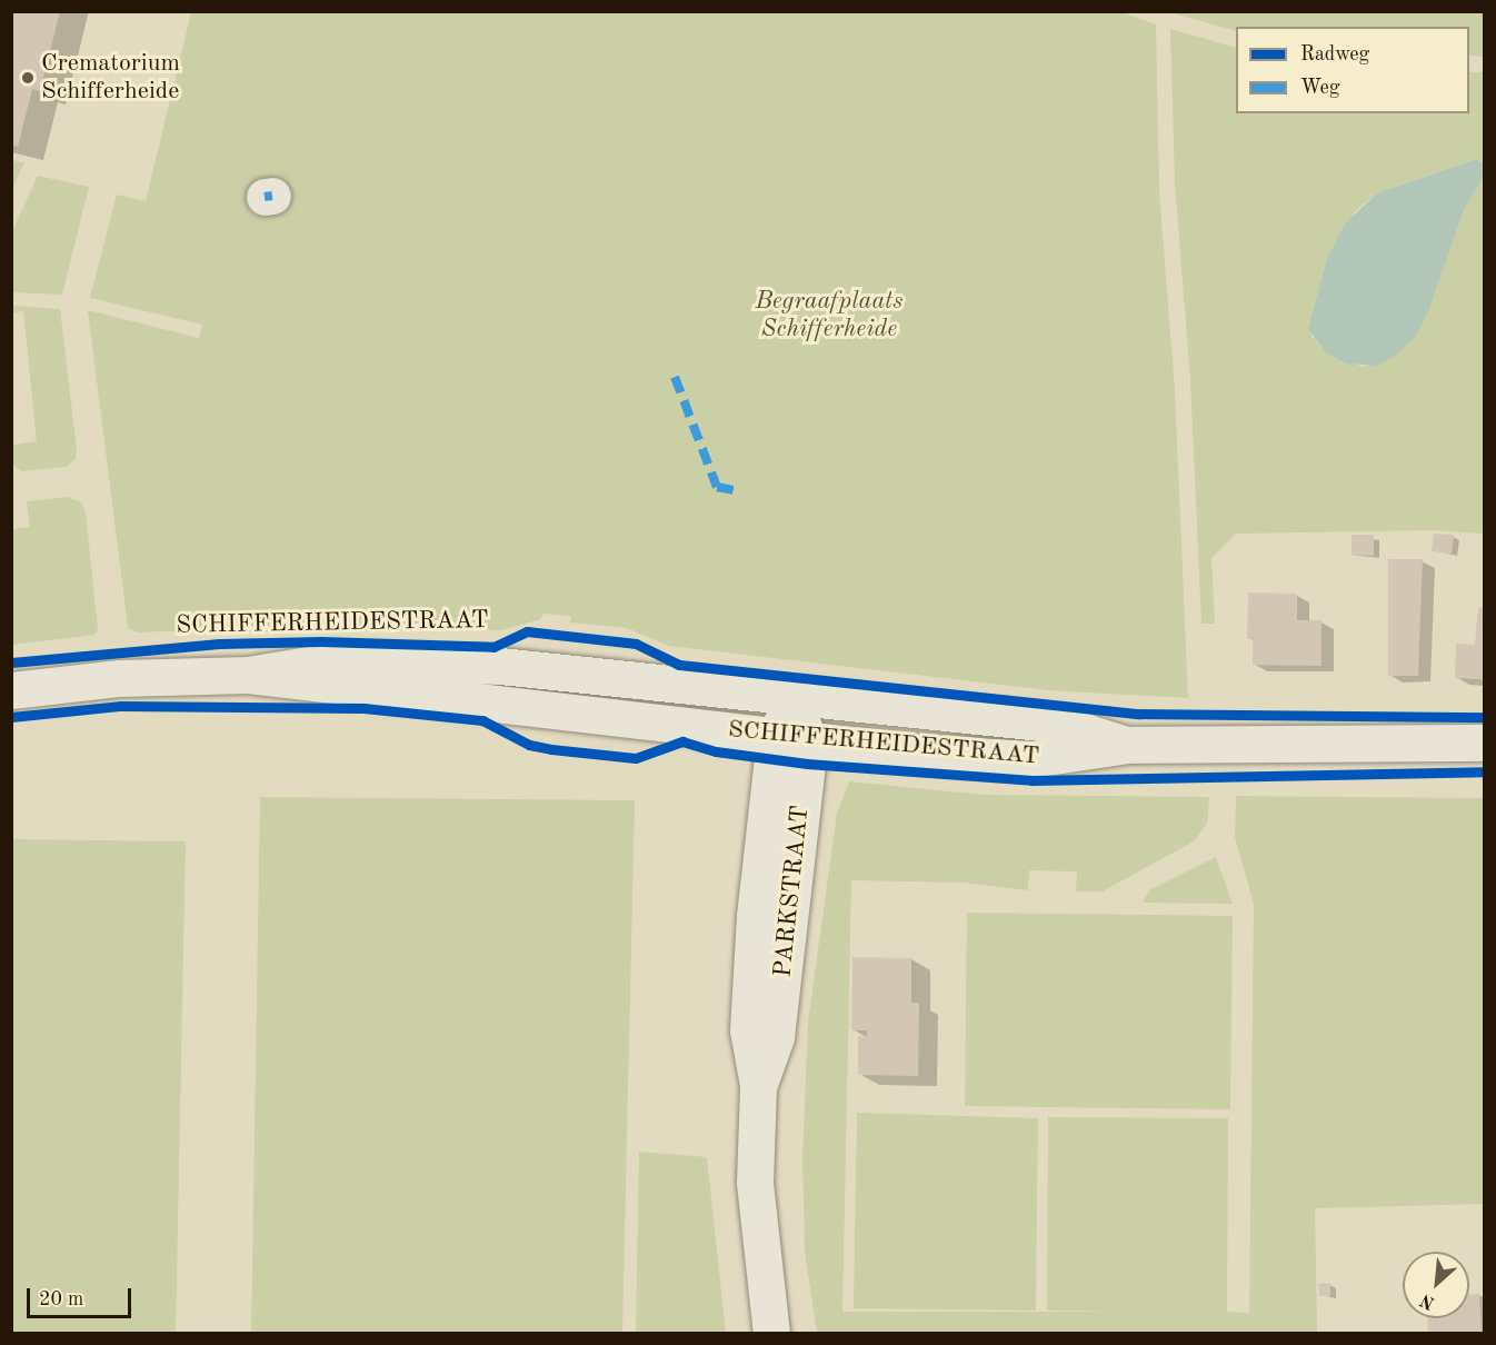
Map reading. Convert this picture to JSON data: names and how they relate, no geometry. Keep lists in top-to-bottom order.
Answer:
{
  "streets": {
    "street": ["SCHIFFERHEIDESTRAAT", "PARKSTRAAT"]
  },
  "crossings": [
    ["SCHIFFERHEIDESTRAAT", "PARKSTRAAT"]
  ],
  "parks": ["Begraafplaats Schifferheide"],
  "places": ["Crematorium Schifferheide"],
  "legend": ["Radweg", "Weg"],
  "scale_bar": "20 m",
  "north": "bottom left"
}
